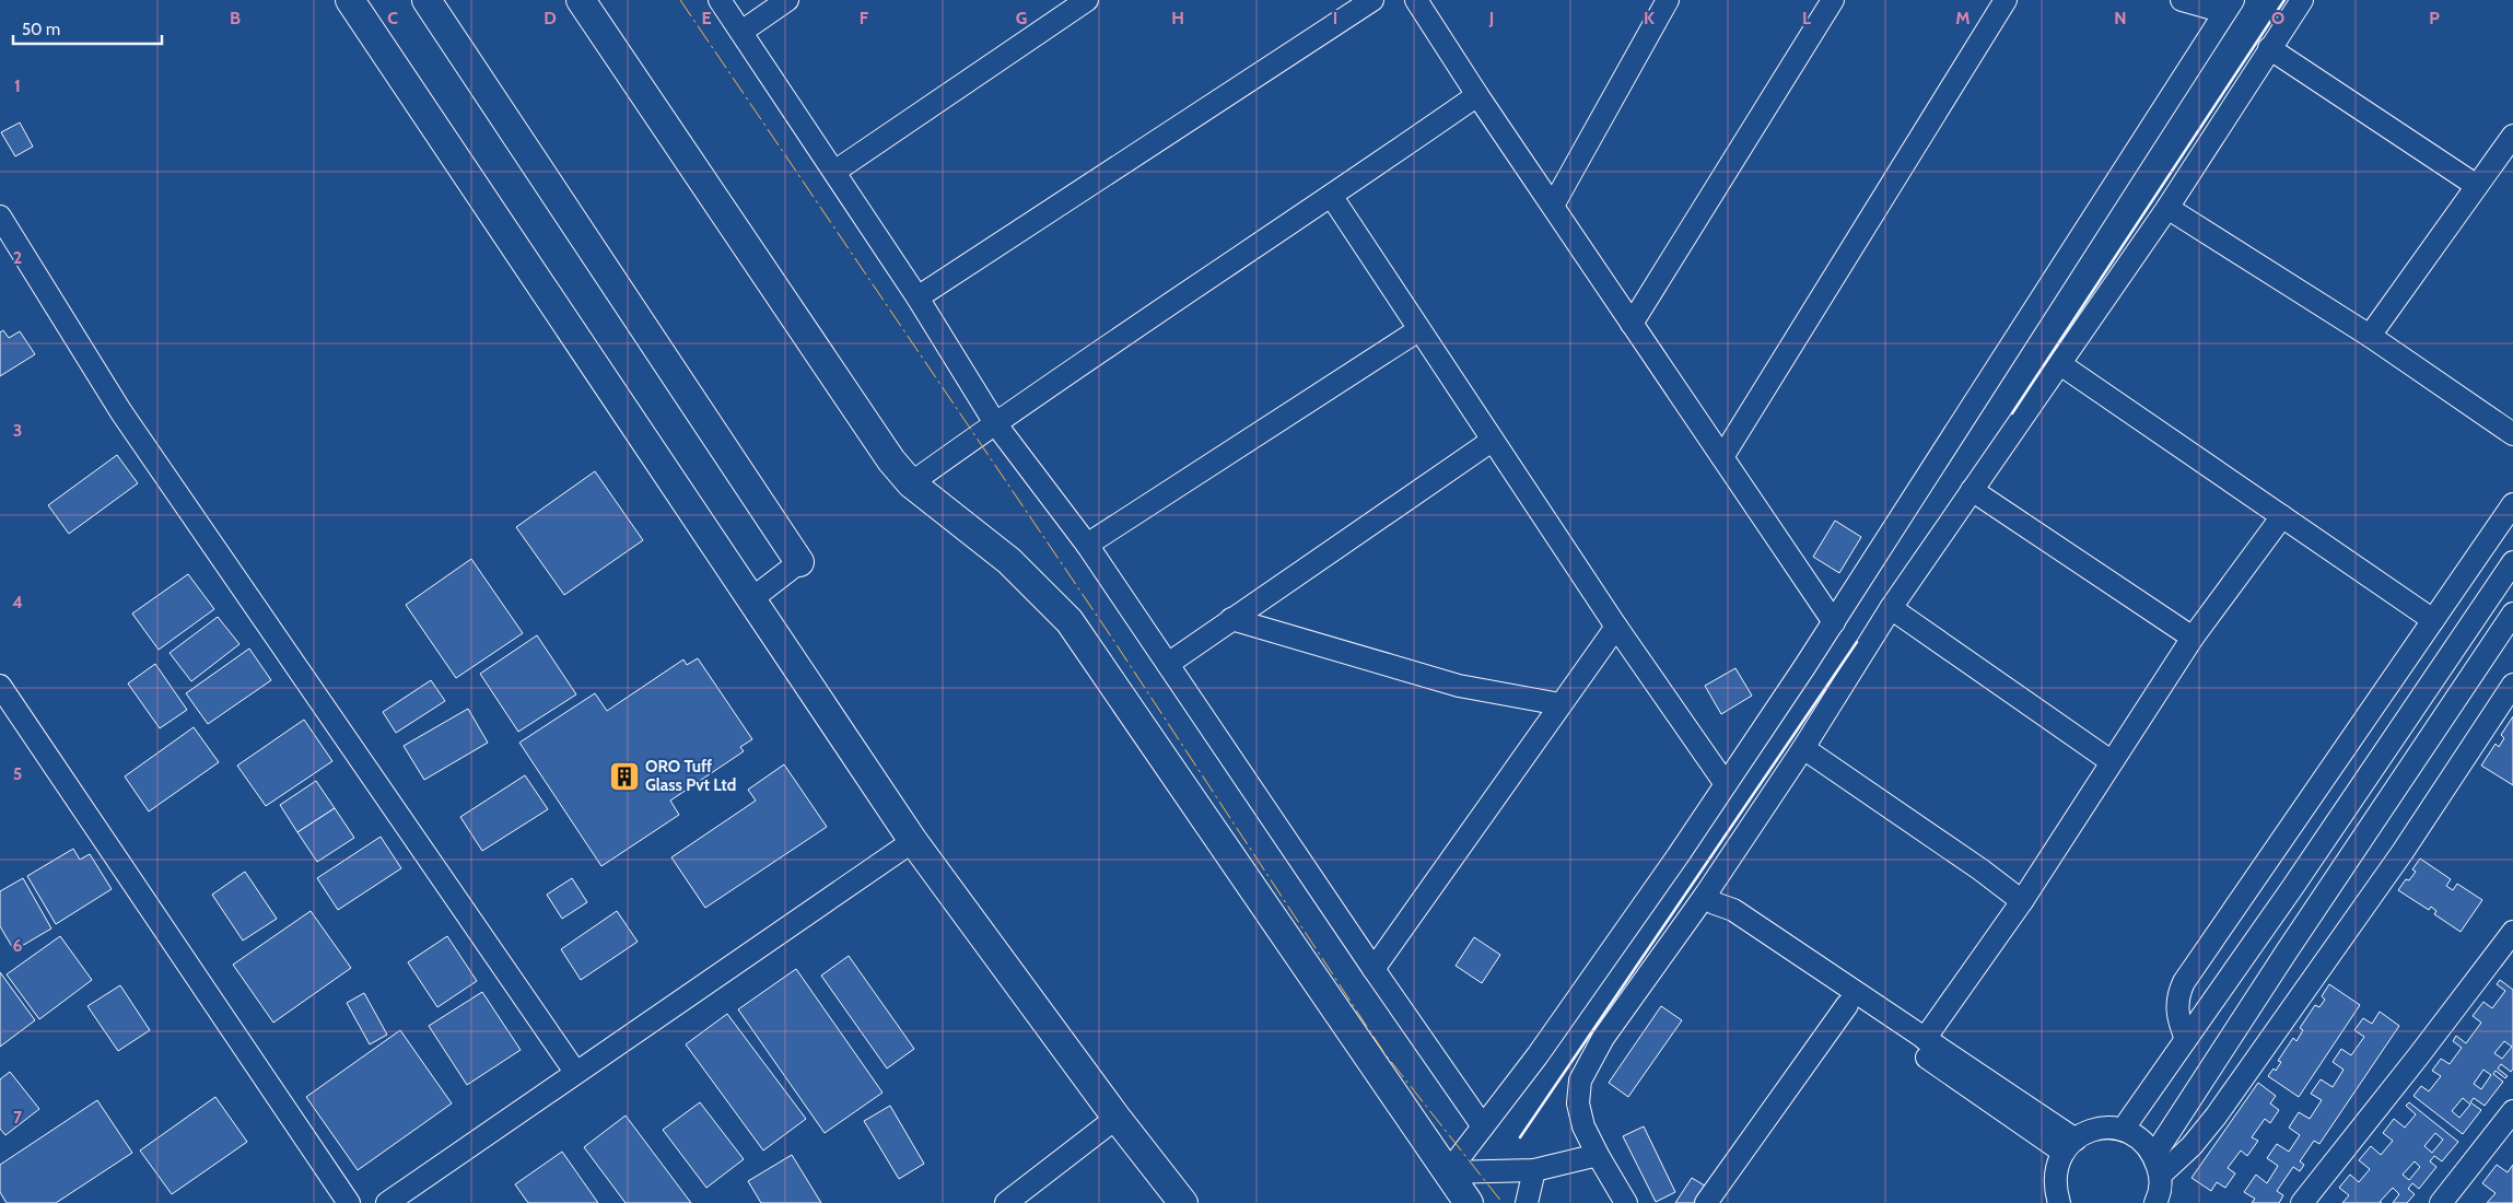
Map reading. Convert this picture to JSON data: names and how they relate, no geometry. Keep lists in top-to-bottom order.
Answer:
{
  "places": {
    "building": ["ORO Tuff Glass Pvt Ltd"]
  },
  "scale_bar": "50 m",
  "grid": {
    "columns": [
      "B",
      "C",
      "D",
      "E",
      "F",
      "G",
      "H",
      "I",
      "J",
      "K",
      "L",
      "M",
      "N",
      "O",
      "P"
    ],
    "rows": [
      "1",
      "2",
      "3",
      "4",
      "5",
      "6",
      "7"
    ]
  }
}
